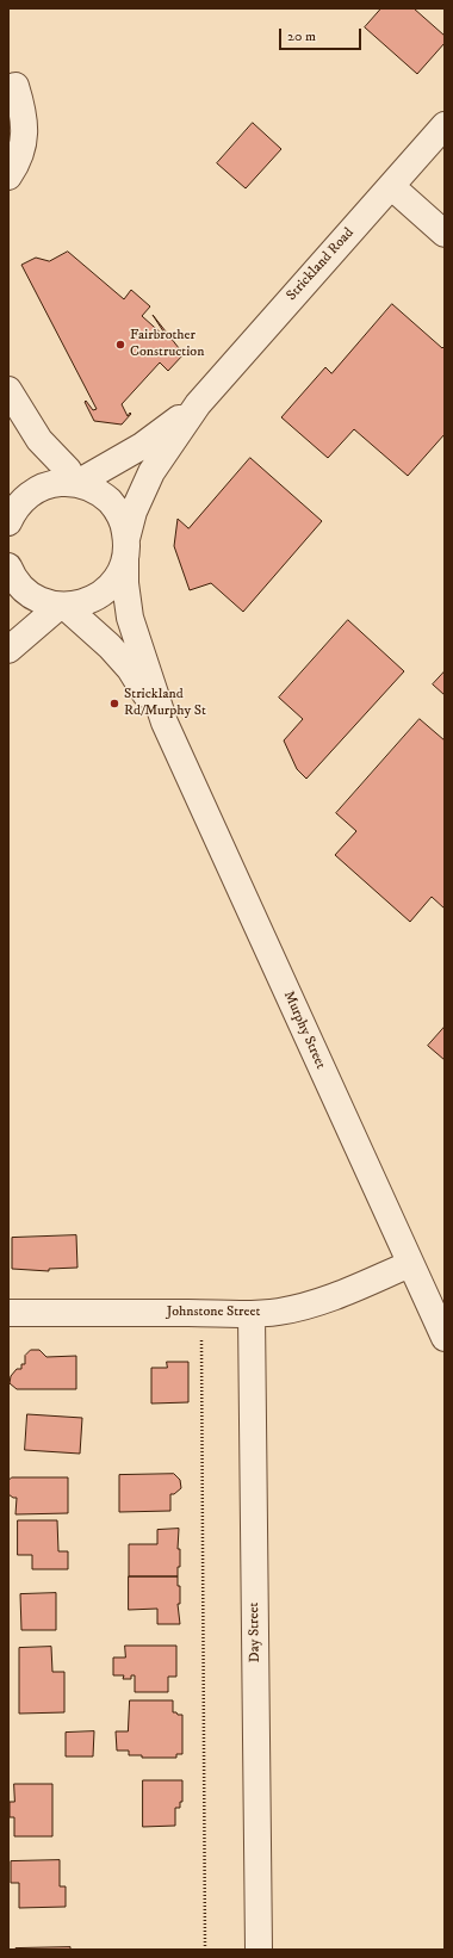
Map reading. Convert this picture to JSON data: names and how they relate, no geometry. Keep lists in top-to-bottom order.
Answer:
{
  "streets": {
    "street": [
      "Strickland Road",
      "Murphy Street",
      "Johnstone Street",
      "Day Street"
    ]
  },
  "crossings": [
    ["Strickland Road", "Murphy Street"],
    ["Murphy Street", "Johnstone Street"],
    ["Johnstone Street", "Day Street"]
  ],
  "places": ["Fairbrother Construction", "Strickland Rd/Murphy St"],
  "scale_bar": "20 m"
}
